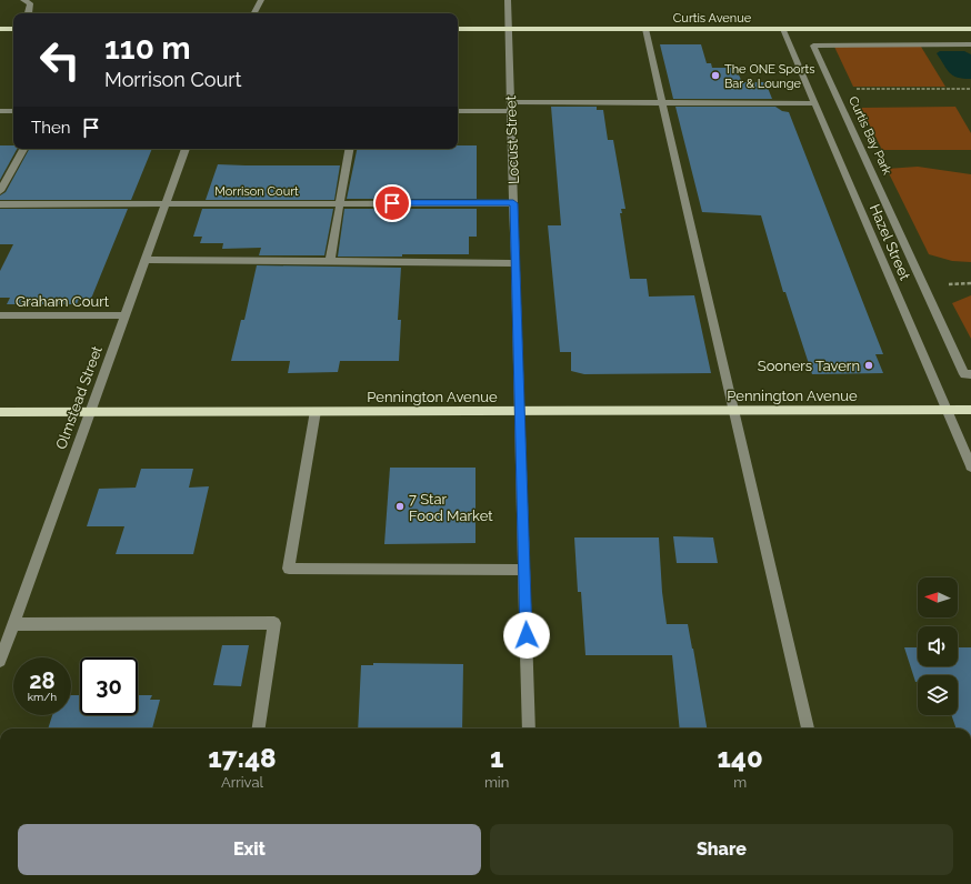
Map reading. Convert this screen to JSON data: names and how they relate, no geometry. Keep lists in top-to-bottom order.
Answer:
{
  "streets": {
    "main road": ["Curtis Avenue", "Pennington Avenue"],
    "street": [
      "Curtis Bay Park",
      "Locust Street",
      "Morrison Court",
      "Hazel Street",
      "Graham Court",
      "Olmstead Street"
    ]
  },
  "crossings": [
    ["Curtis Avenue", "Locust Street"],
    ["Curtis Avenue", "Hazel Street"],
    ["Locust Street", "Morrison Court"],
    ["Locust Street", "Pennington Avenue"],
    ["Morrison Court", "Olmstead Street"],
    ["Hazel Street", "Pennington Avenue"],
    ["Graham Court", "Olmstead Street"],
    ["Pennington Avenue", "Olmstead Street"]
  ],
  "places": ["The ONE Sports Bar & Lounge", "Sooners Tavern", "7 Star Food Market"],
  "north": "left",
  "page": {
    "turn": ["110 m", "Morrison Court"],
    "then": "Then",
    "speed": "28 km/h",
    "limit": "30",
    "eta": [
      "17:48",
      "Arrival",
      "1",
      "min",
      "140",
      "m"
    ],
    "buttons": ["Exit", "Share"]
  }
}
